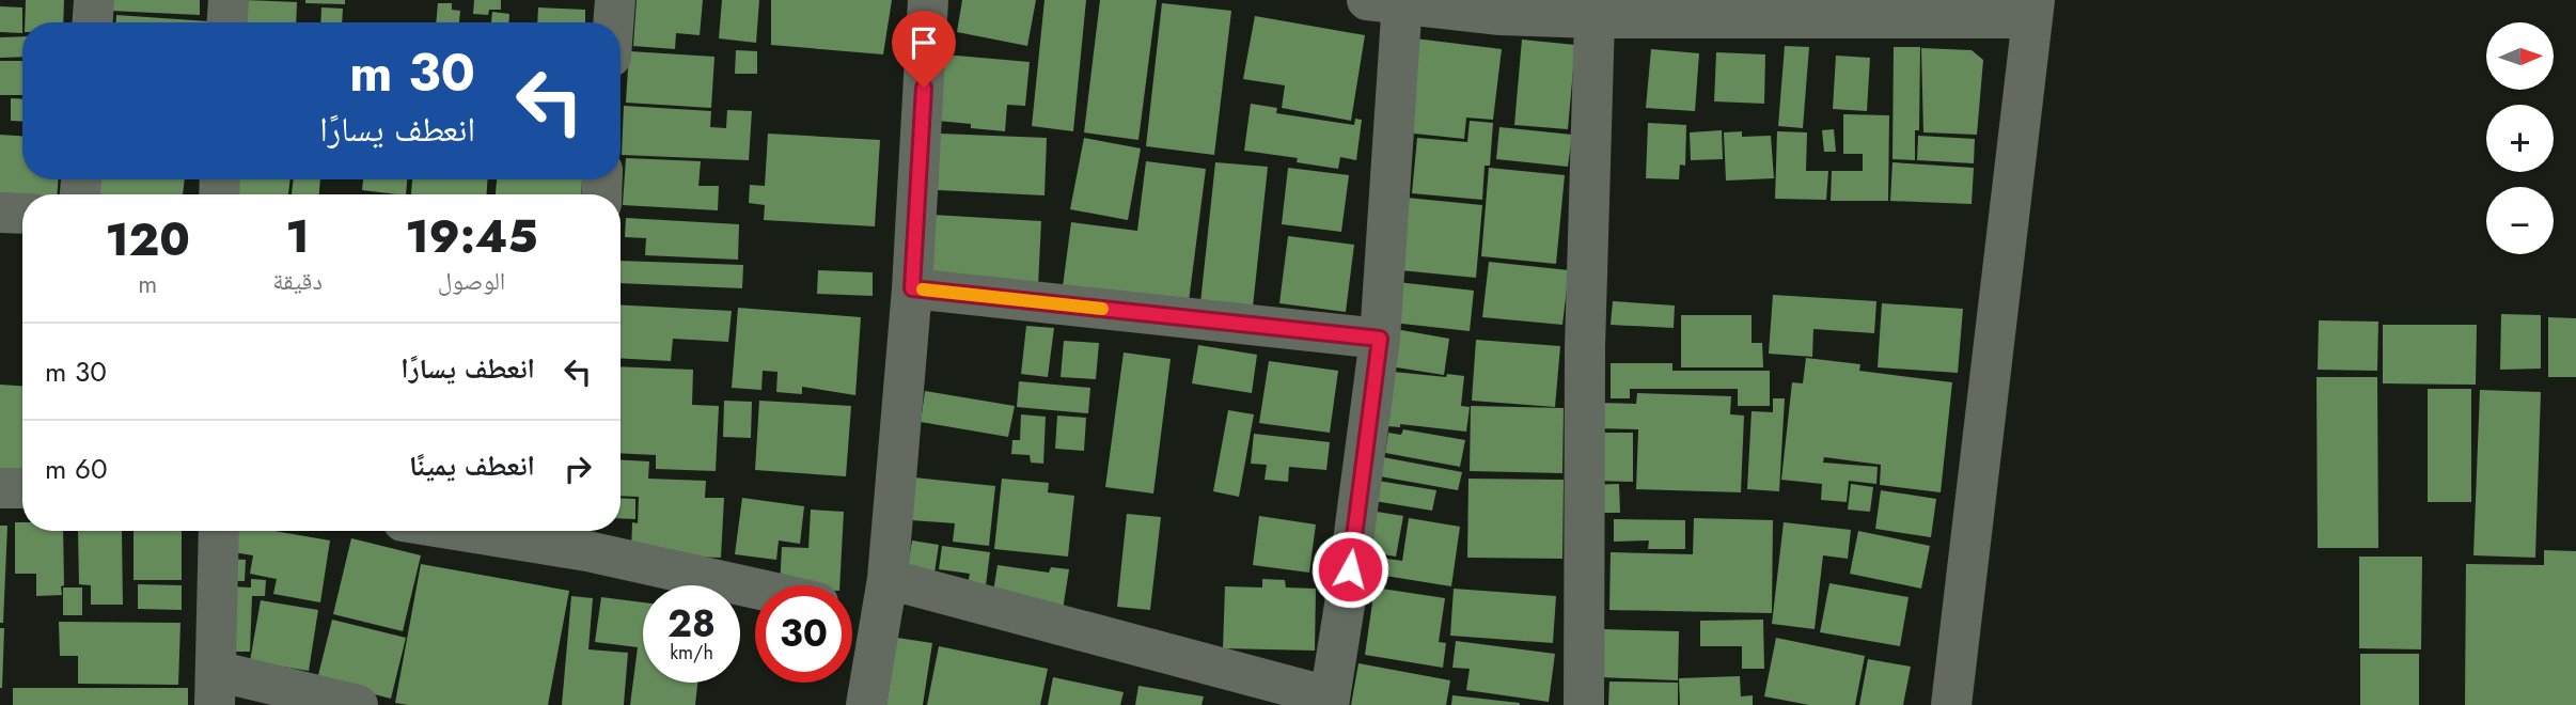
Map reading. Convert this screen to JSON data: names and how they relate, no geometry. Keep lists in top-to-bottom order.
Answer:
{
  "north": "right",
  "page": {
    "map_buttons": ["+", "−"],
    "turn": ["30 m", "انعطف يسارًا"],
    "eta": [
      "19:45",
      "الوصول",
      "1",
      "دقيقة",
      "120",
      "m"
    ],
    "list": [
      {
        "name": "انعطف يسارًا",
        "value": "30 m"
      },
      {
        "name": "انعطف يمينًا",
        "value": "60 m"
      }
    ],
    "speed": "28 km/h",
    "limit": "30"
  }
}
